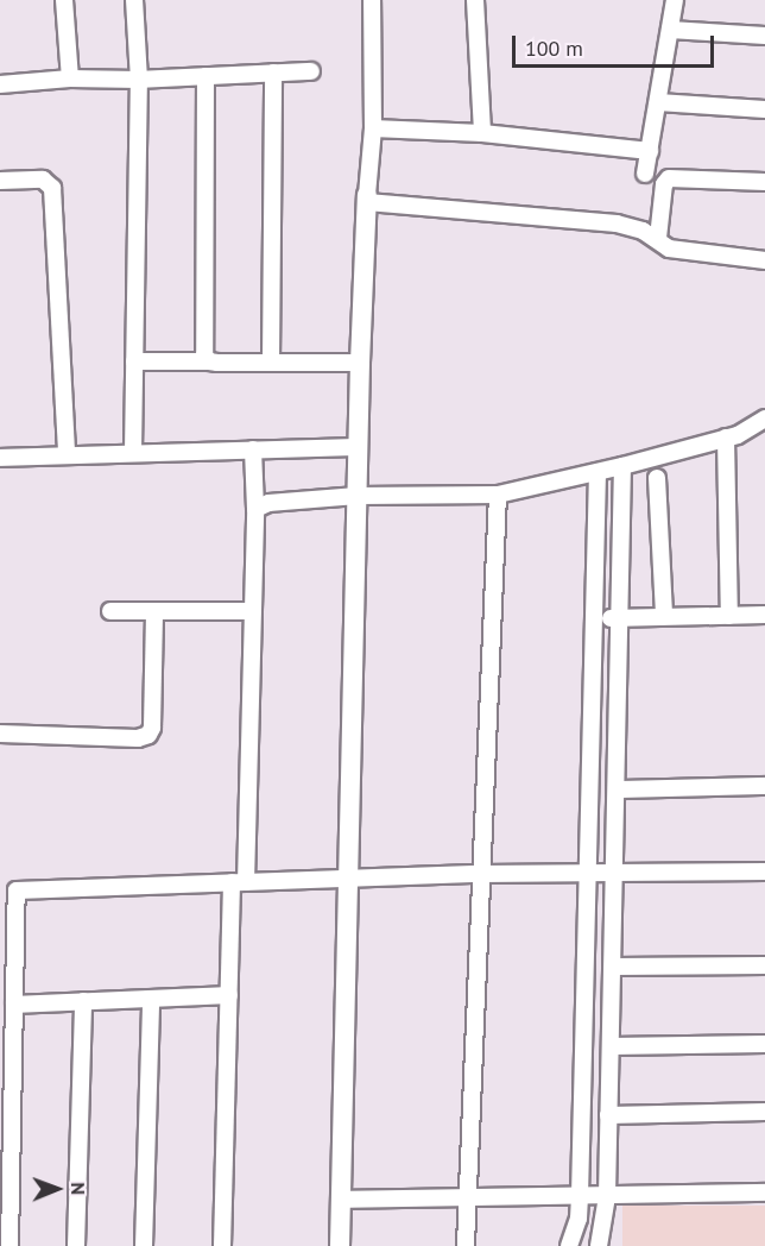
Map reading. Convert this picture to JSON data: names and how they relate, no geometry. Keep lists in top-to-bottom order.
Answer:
{
  "scale_bar": "100 m",
  "north": "right"
}
